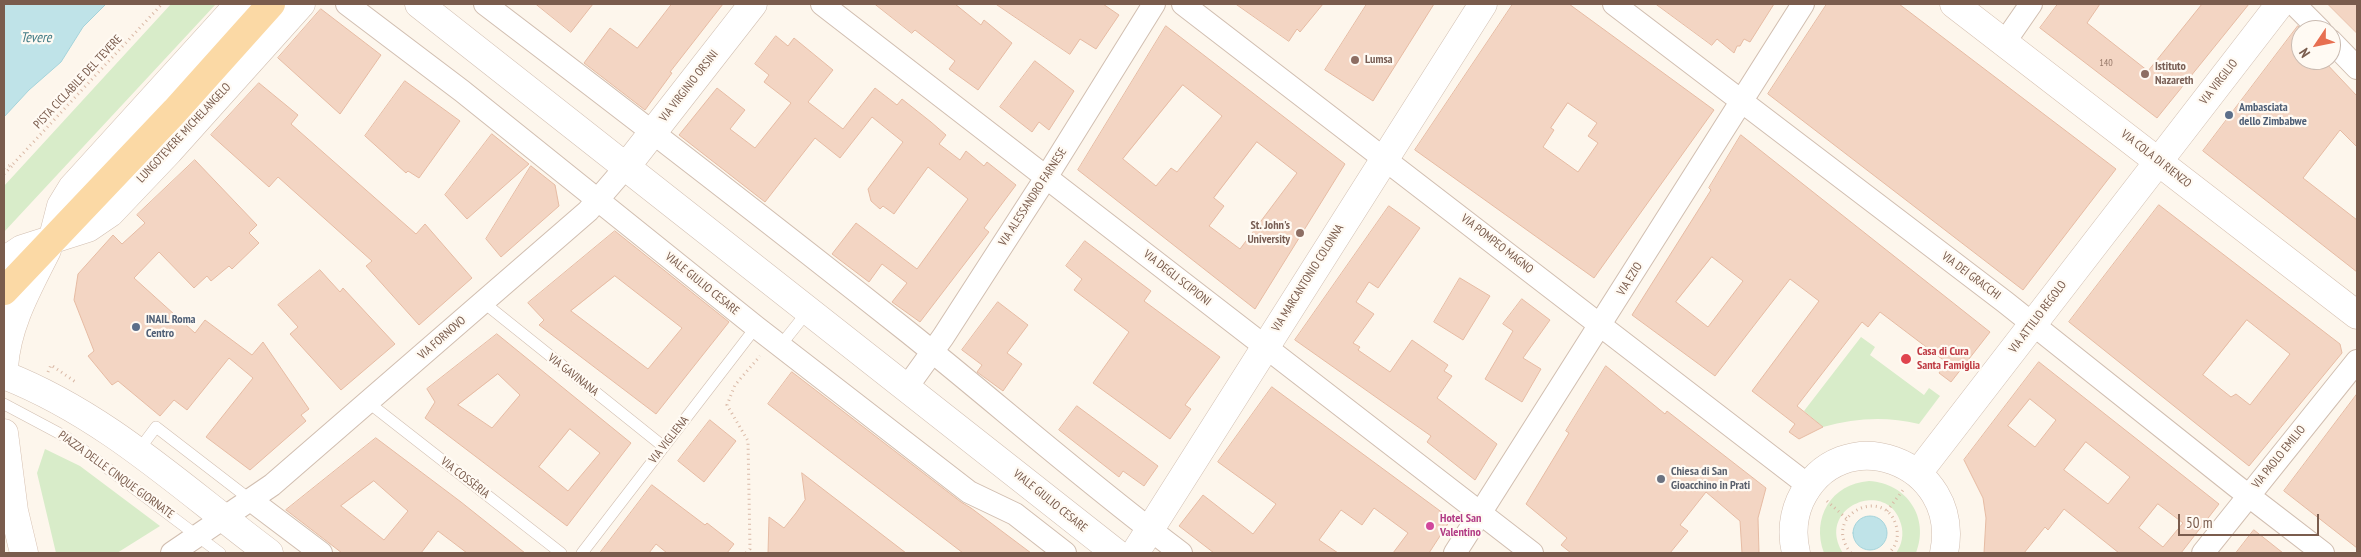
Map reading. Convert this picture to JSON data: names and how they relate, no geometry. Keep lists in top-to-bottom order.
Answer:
{
  "streets": {
    "main road": ["LUNGOTEVERE MICHELANGELO"],
    "street": [
      "VIA VIRGILIO",
      "VIA VIRGINIO ORSINI",
      "VIA COLA DI RIENZO",
      "VIA ALESSANDRO FARNESE",
      "VIA POMPEO MAGNO",
      "VIA DEI GRACCHI",
      "VIA DEGLI SCIPIONI",
      "VIA MARCANTONIO COLONNA",
      "VIA EZIO",
      "VIALE GIULIO CESARE",
      "VIA ATTILIO REGOLO",
      "VIA FORNOVO",
      "VIA PAOLO EMILIO"
    ],
    "lane": [
      "VIA GAVINANA",
      "VIA VIGLIENA",
      "PIAZZA DELLE CINQUE GIORNATE",
      "VIA COSSÈRIA"
    ],
    "path": ["PISTA CICLABILE DEL TEVERE"]
  },
  "crossings": [
    ["VIA VIRGILIO", "VIA COLA DI RIENZO"],
    ["VIA VIRGILIO", "VIA ATTILIO REGOLO"],
    ["VIA VIRGINIO ORSINI", "VIALE GIULIO CESARE"],
    ["VIA VIRGINIO ORSINI", "VIA FORNOVO"],
    ["VIA COLA DI RIENZO", "VIA ATTILIO REGOLO"],
    ["VIA ALESSANDRO FARNESE", "VIA DEGLI SCIPIONI"],
    ["VIA ALESSANDRO FARNESE", "VIALE GIULIO CESARE"],
    ["VIA POMPEO MAGNO", "VIA MARCANTONIO COLONNA"],
    ["VIA POMPEO MAGNO", "VIA EZIO"],
    ["VIA DEI GRACCHI", "VIA EZIO"],
    ["VIA DEI GRACCHI", "VIA ATTILIO REGOLO"],
    ["VIA DEI GRACCHI", "VIA PAOLO EMILIO"],
    ["VIA DEGLI SCIPIONI", "VIA MARCANTONIO COLONNA"],
    ["VIA DEGLI SCIPIONI", "VIA EZIO"],
    ["VIALE GIULIO CESARE", "VIA FORNOVO"],
    ["VIALE GIULIO CESARE", "VIA VIGLIENA"],
    ["VIA FORNOVO", "VIA GAVINANA"],
    ["VIA FORNOVO", "VIA COSSÈRIA"],
    ["VIA GAVINANA", "VIA VIGLIENA"]
  ],
  "water": ["Tevere"],
  "places": [
    "Lumsa",
    "Istituto Nazareth",
    "Ambasciata dello Zimbabwe",
    "St. John's University",
    "INAIL Roma Centro",
    "Casa di Cura Santa Famiglia",
    "Chiesa di San Gioacchino in Prati",
    "Hotel San Valentino"
  ],
  "house_numbers": ["140"],
  "scale_bar": "50 m",
  "north": "bottom left"
}
